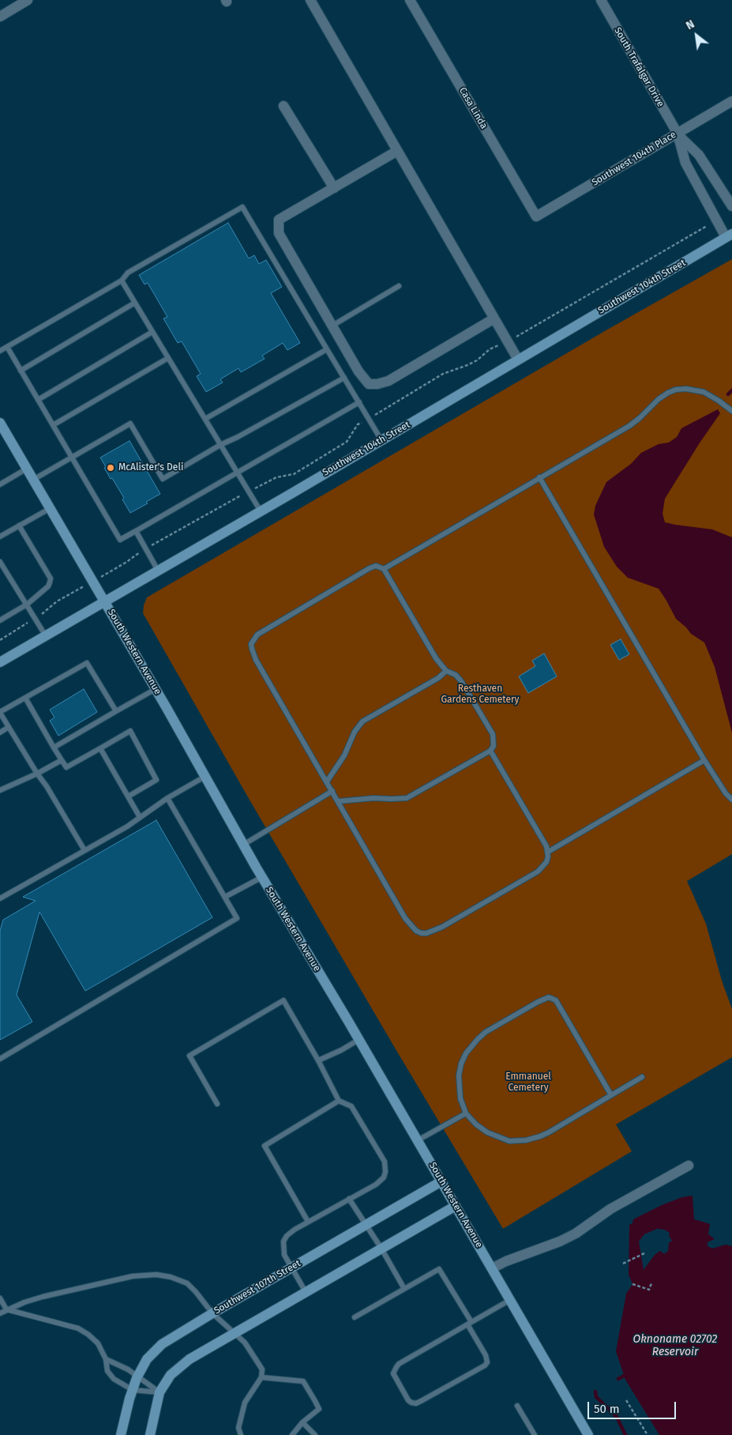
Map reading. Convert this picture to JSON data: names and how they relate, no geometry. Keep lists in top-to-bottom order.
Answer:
{
  "streets": {
    "main road": ["Southwest 104th Street", "South Western Avenue", "Southwest 107th Street"],
    "street": ["South Trafalgar Drive", "Casa Linda", "Southwest 104th Place"]
  },
  "crossings": [
    ["South Trafalgar Drive", "Southwest 104th Place"],
    ["South Trafalgar Drive", "Southwest 104th Street"],
    ["Casa Linda", "Southwest 104th Place"],
    ["Southwest 104th Street", "South Western Avenue"],
    ["South Western Avenue", "Southwest 107th Street"]
  ],
  "water": ["Oknoname 02702 Reservoir"],
  "parks": ["Resthaven Gardens Cemetery", "Emmanuel Cemetery"],
  "places": ["McAlister's Deli"],
  "scale_bar": "50 m",
  "north": "top left"
}
